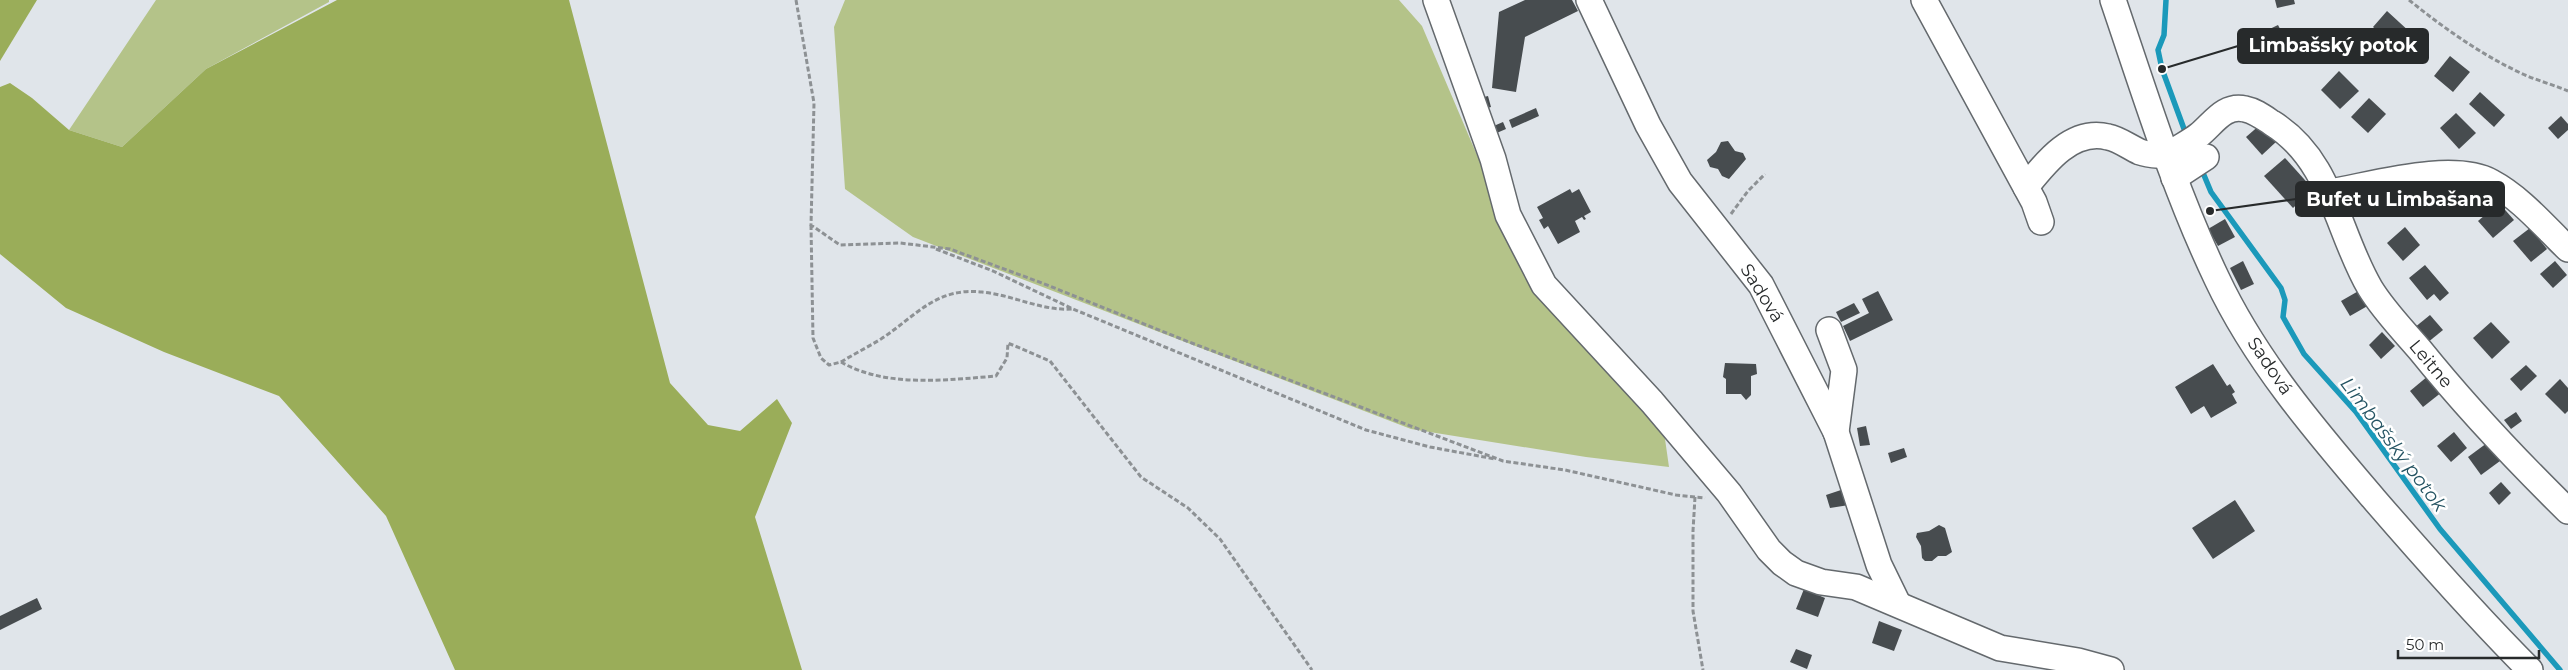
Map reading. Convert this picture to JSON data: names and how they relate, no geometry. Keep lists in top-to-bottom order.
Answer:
{
  "streets": {
    "street": ["Sadová", "Leitne"]
  },
  "crossings": [
    ["Sadová", "Leitne"]
  ],
  "water": ["Limbašský potok"],
  "places": ["Limbašský potok", "Bufet u Limbašana"],
  "scale_bar": "50 m"
}
